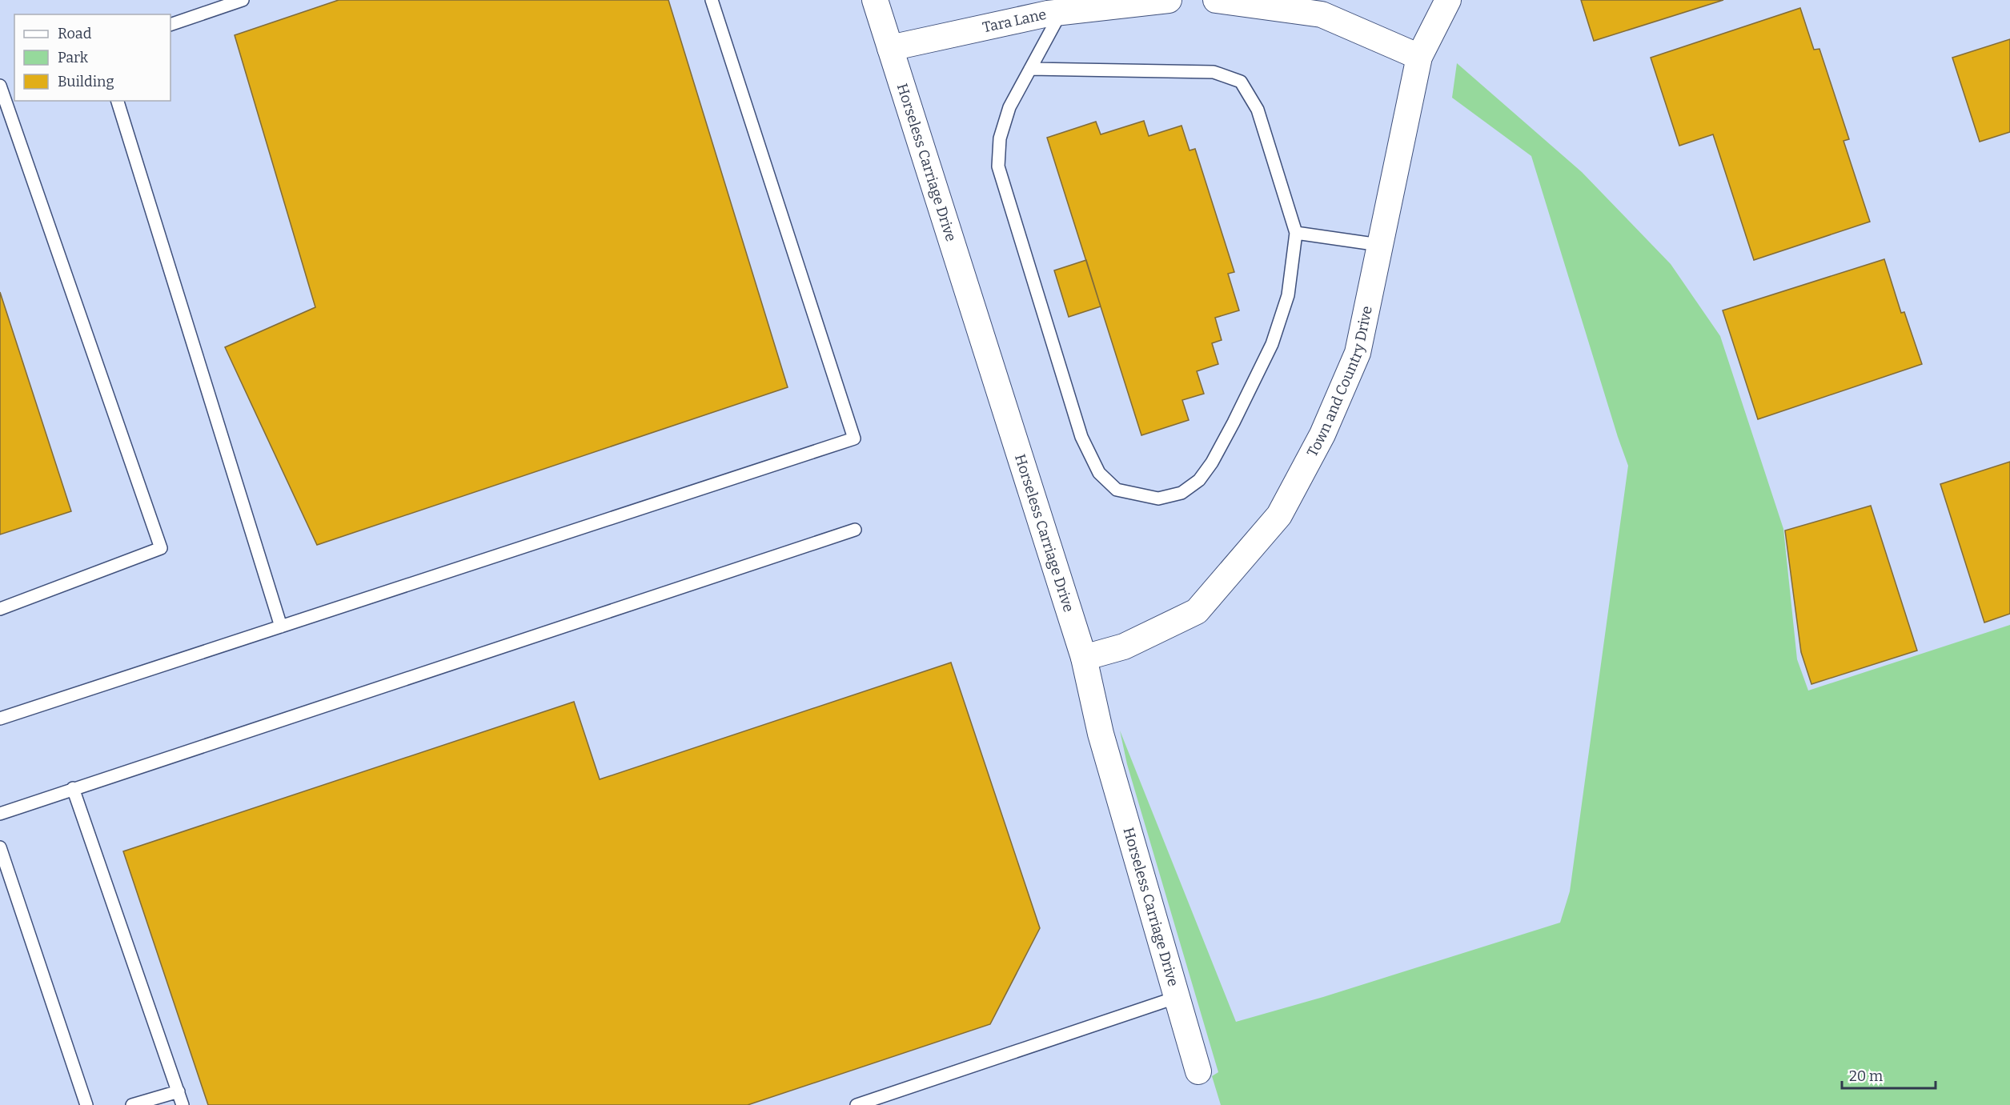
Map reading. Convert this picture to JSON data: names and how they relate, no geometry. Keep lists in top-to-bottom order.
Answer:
{
  "streets": {
    "street": ["Tara Lane", "Horseless Carriage Drive", "Town and Country Drive"]
  },
  "crossings": [
    ["Tara Lane", "Horseless Carriage Drive"],
    ["Horseless Carriage Drive", "Town and Country Drive"]
  ],
  "legend": ["Road", "Park", "Building"],
  "scale_bar": "20 m"
}
